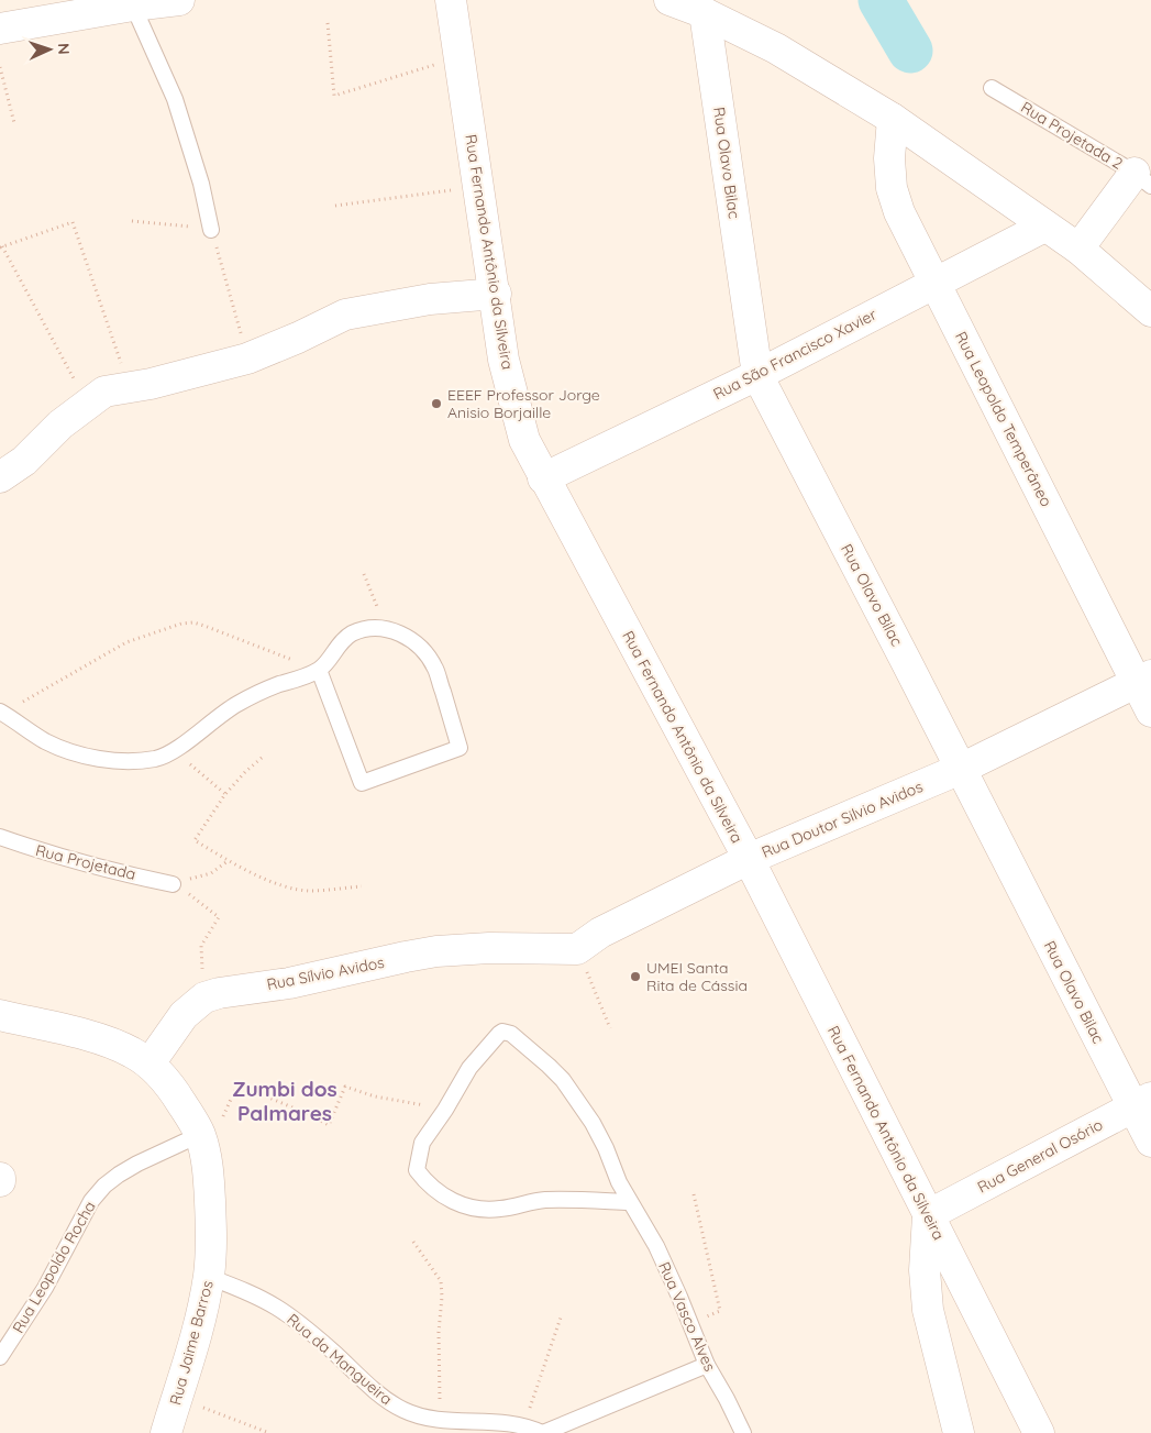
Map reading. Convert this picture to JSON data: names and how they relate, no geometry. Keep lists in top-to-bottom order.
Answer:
{
  "streets": {
    "street": [
      "Rua Olavo Bilac",
      "Rua Fernando Antônio da Silveira",
      "Rua São Francisco Xavier",
      "Rua Leopoldo Temperâneo",
      "Rua Doutor Silvio Avidos",
      "Rua Sílvio Avidos",
      "Rua General Osório",
      "Rua Jaime Barros"
    ],
    "lane": [
      "Rua Projetada 2",
      "Rua Projetada",
      "Rua Leopoldo Rocha",
      "Rua Vasco Alves",
      "Rua da Mangueira"
    ]
  },
  "crossings": [
    ["Rua Olavo Bilac", "Rua São Francisco Xavier"],
    ["Rua Olavo Bilac", "Rua Doutor Silvio Avidos"],
    ["Rua Olavo Bilac", "Rua General Osório"],
    ["Rua Fernando Antônio da Silveira", "Rua São Francisco Xavier"],
    ["Rua Fernando Antônio da Silveira", "Rua Doutor Silvio Avidos"],
    ["Rua Fernando Antônio da Silveira", "Rua General Osório"],
    ["Rua São Francisco Xavier", "Rua Leopoldo Temperâneo"],
    ["Rua Leopoldo Temperâneo", "Rua Doutor Silvio Avidos"],
    ["Rua Doutor Silvio Avidos", "Rua Sílvio Avidos"],
    ["Rua Sílvio Avidos", "Rua Jaime Barros"],
    ["Rua Leopoldo Rocha", "Rua Jaime Barros"],
    ["Rua Vasco Alves", "Rua da Mangueira"],
    ["Rua Jaime Barros", "Rua da Mangueira"]
  ],
  "districts": ["Zumbi dos Palmares"],
  "places": ["EEEF Professor Jorge Anisio Borjaille", "UMEI Santa Rita de Cássia"],
  "north": "right"
}
